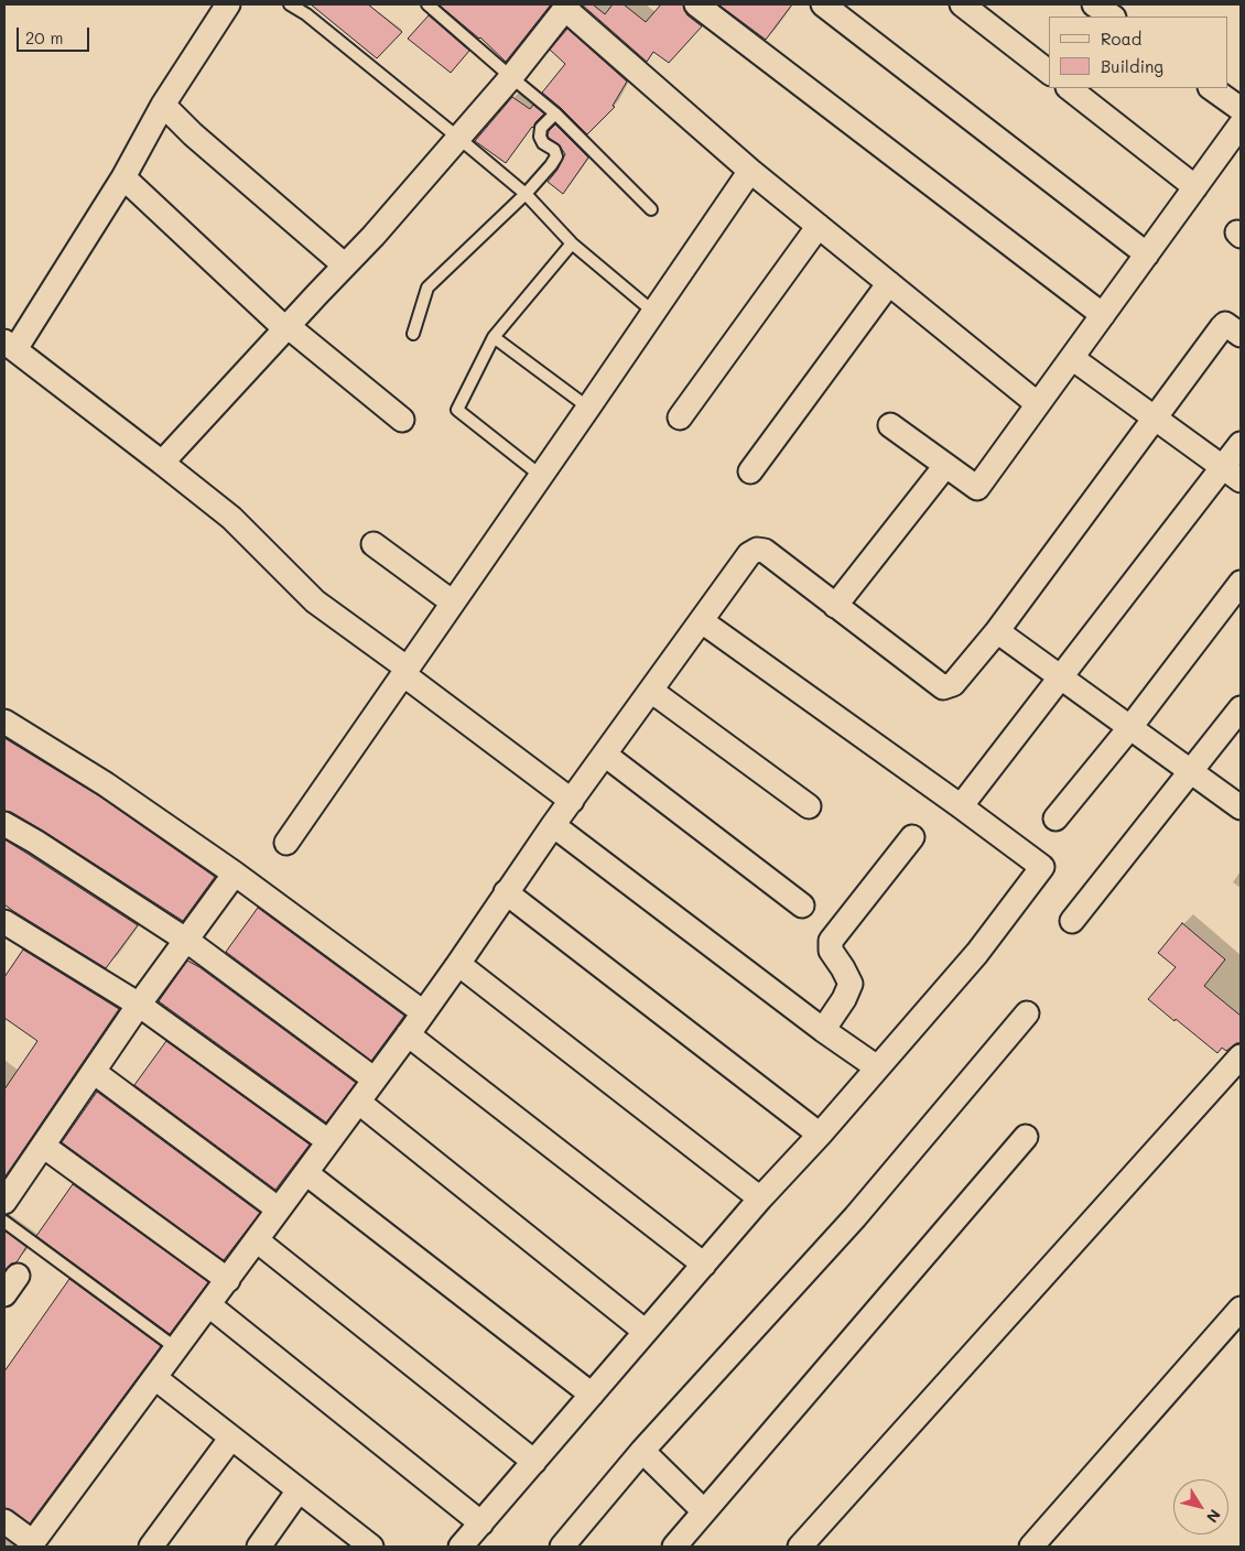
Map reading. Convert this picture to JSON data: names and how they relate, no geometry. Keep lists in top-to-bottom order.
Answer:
{
  "legend": ["Road", "Building"],
  "scale_bar": "20 m",
  "north": "bottom right"
}
